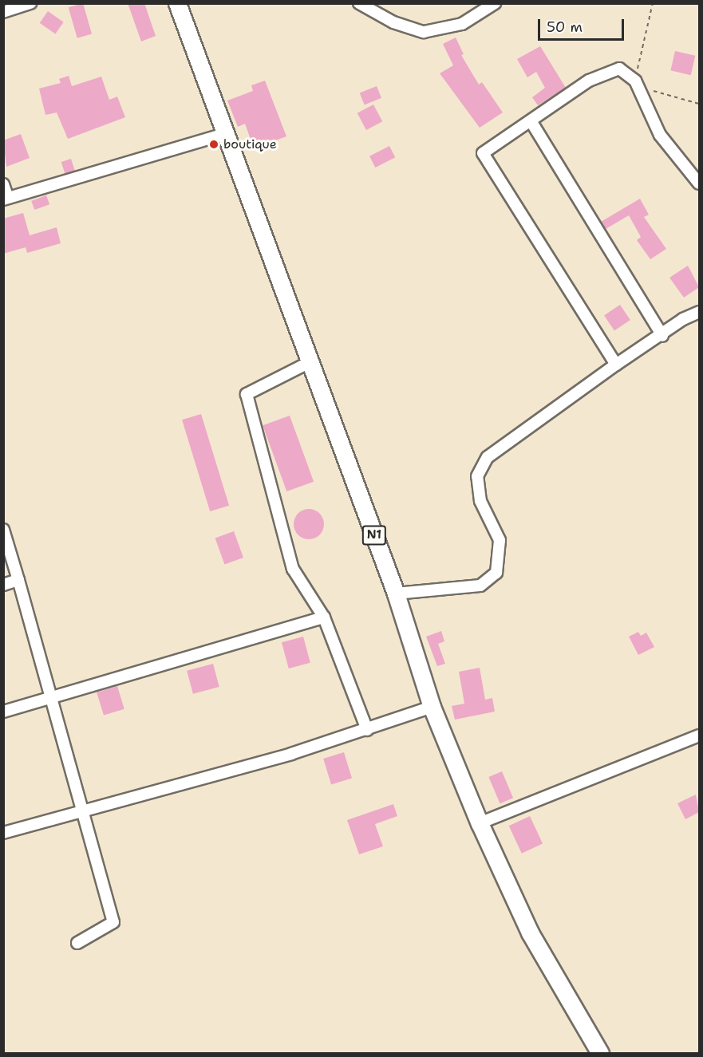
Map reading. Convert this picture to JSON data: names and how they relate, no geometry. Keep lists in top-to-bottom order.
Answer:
{
  "streets": {
    "highway": ["N1"]
  },
  "places": ["boutique"],
  "scale_bar": "50 m"
}
